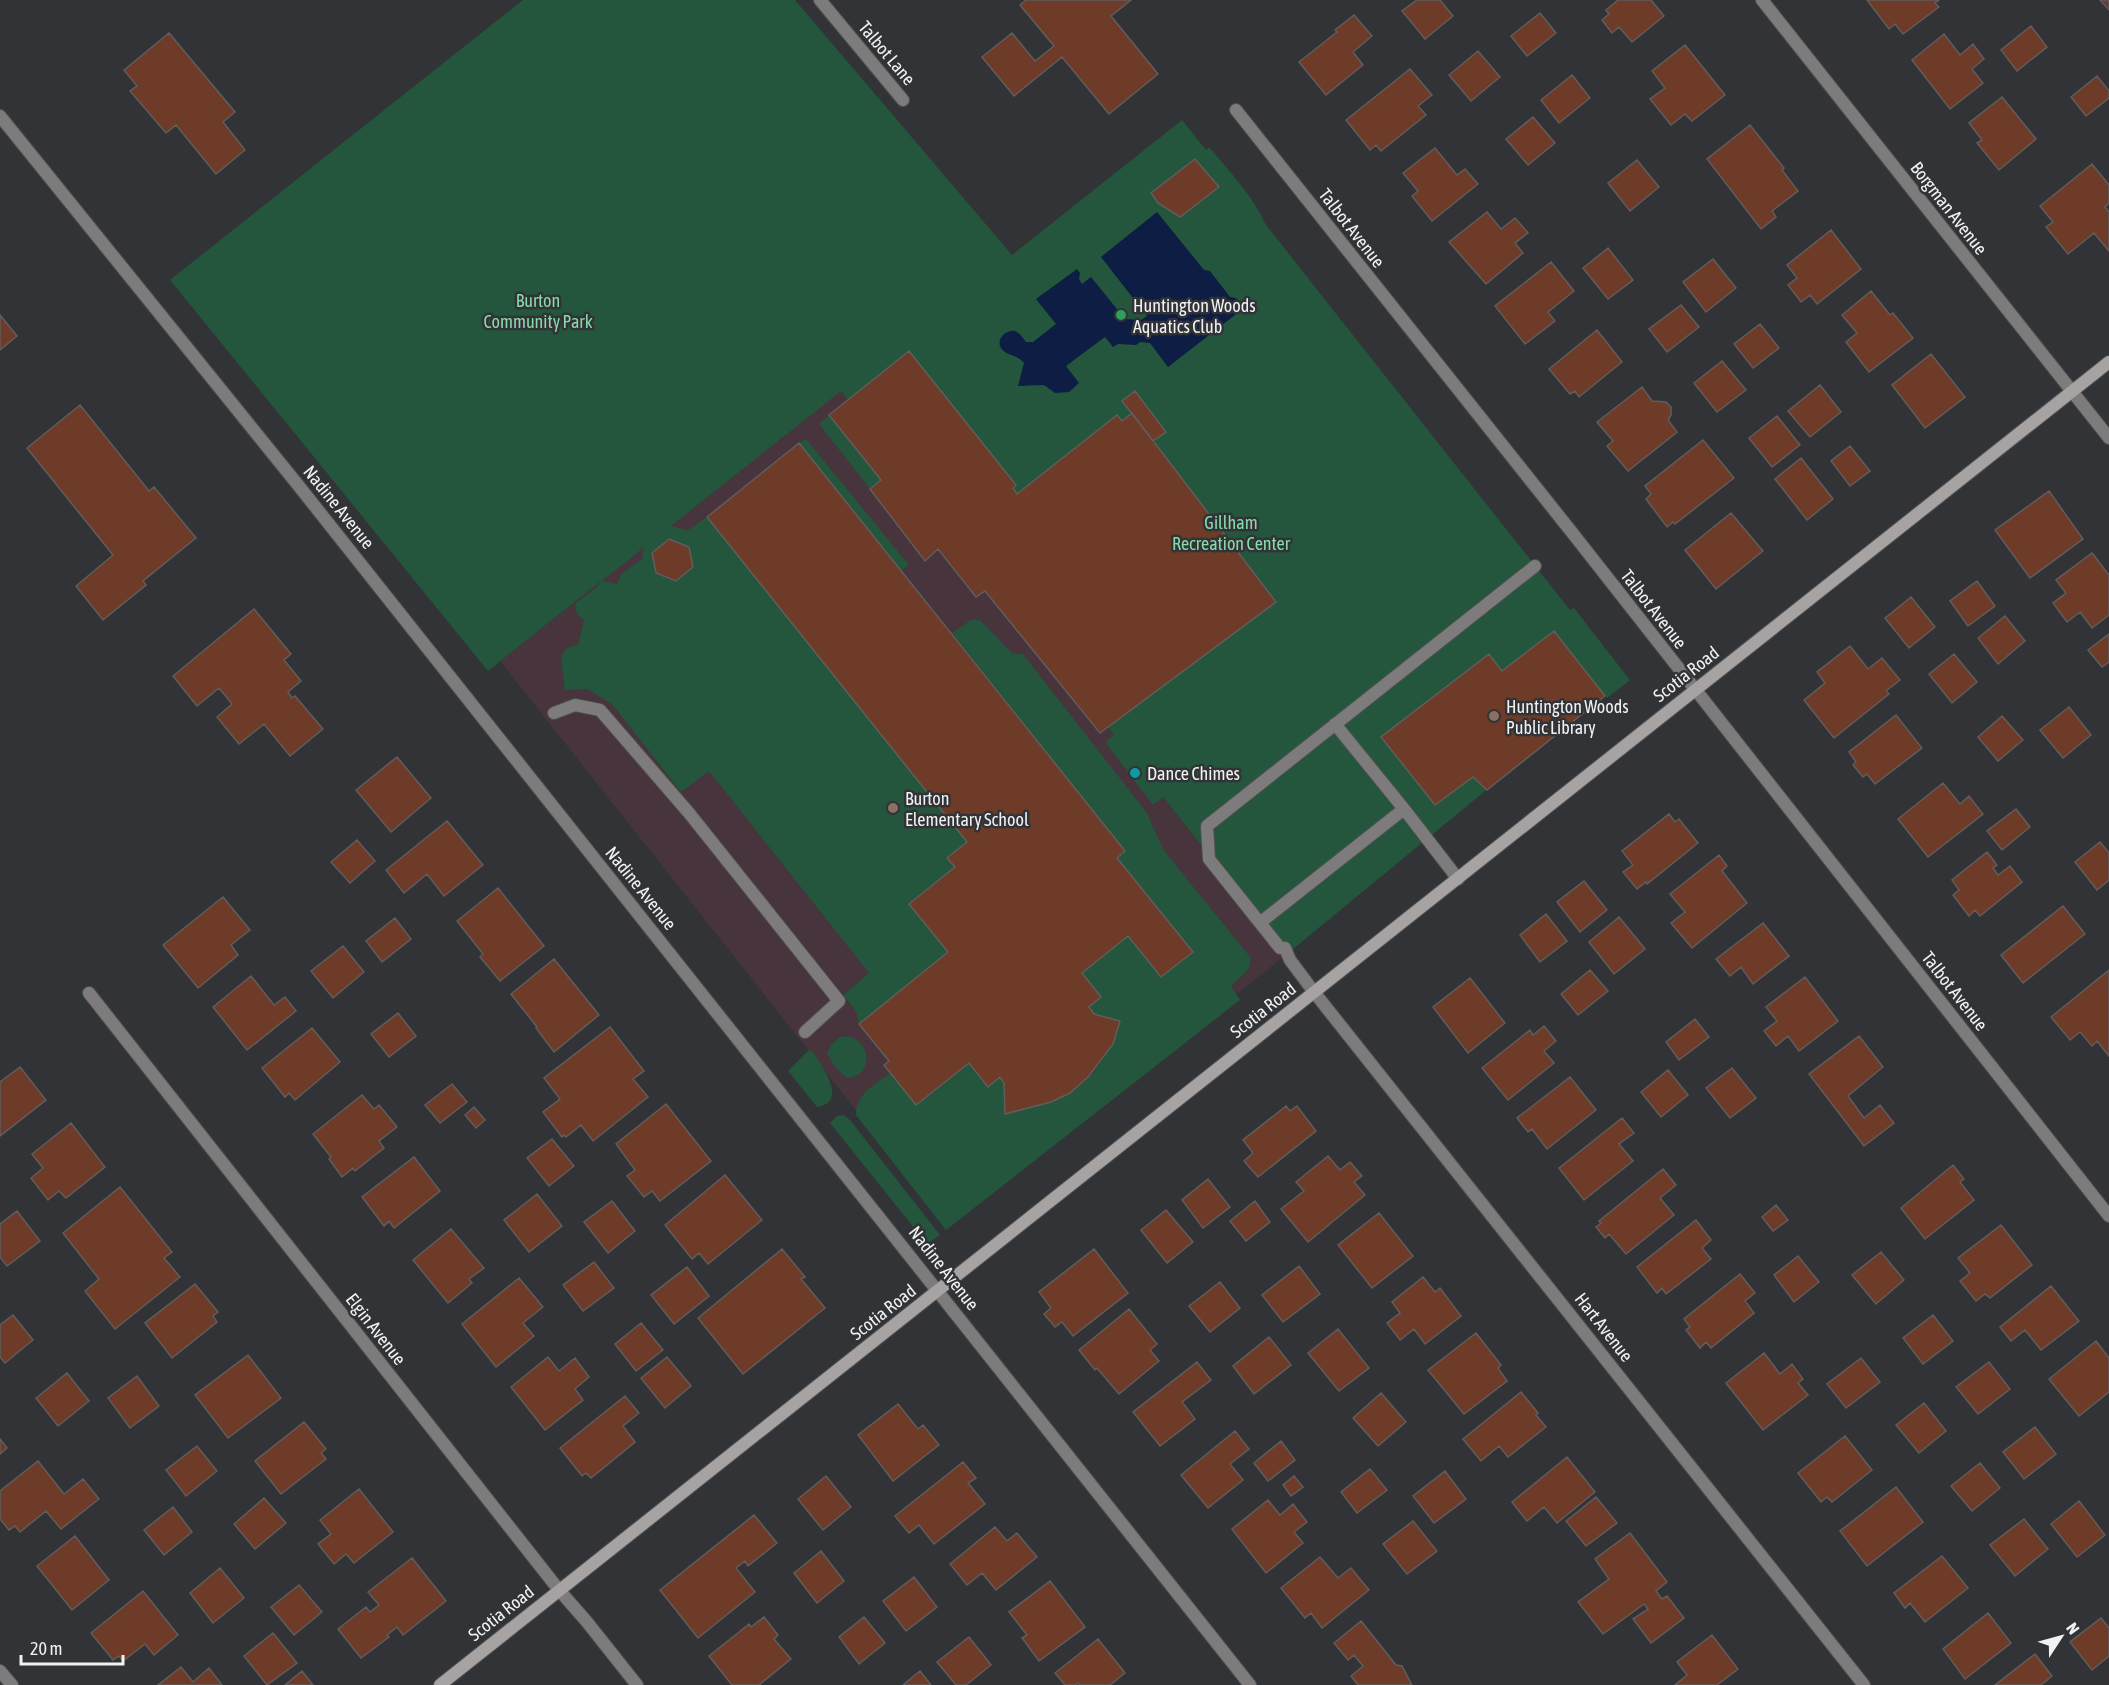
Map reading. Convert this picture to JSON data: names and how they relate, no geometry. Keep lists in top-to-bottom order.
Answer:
{
  "streets": {
    "street": [
      "Talbot Lane",
      "Borgman Avenue",
      "Talbot Avenue",
      "Nadine Avenue",
      "Scotia Road",
      "Hart Avenue",
      "Elgin Avenue"
    ]
  },
  "crossings": [
    ["Borgman Avenue", "Scotia Road"],
    ["Talbot Avenue", "Scotia Road"],
    ["Nadine Avenue", "Scotia Road"],
    ["Scotia Road", "Hart Avenue"],
    ["Scotia Road", "Elgin Avenue"]
  ],
  "parks": ["Burton Community Park", "Gillham Recreation Center"],
  "places": [
    "Huntington Woods Aquatics Club",
    "Huntington Woods Public Library",
    "Dance Chimes",
    "Burton Elementary School"
  ],
  "scale_bar": "20 m",
  "north": "top right"
}
